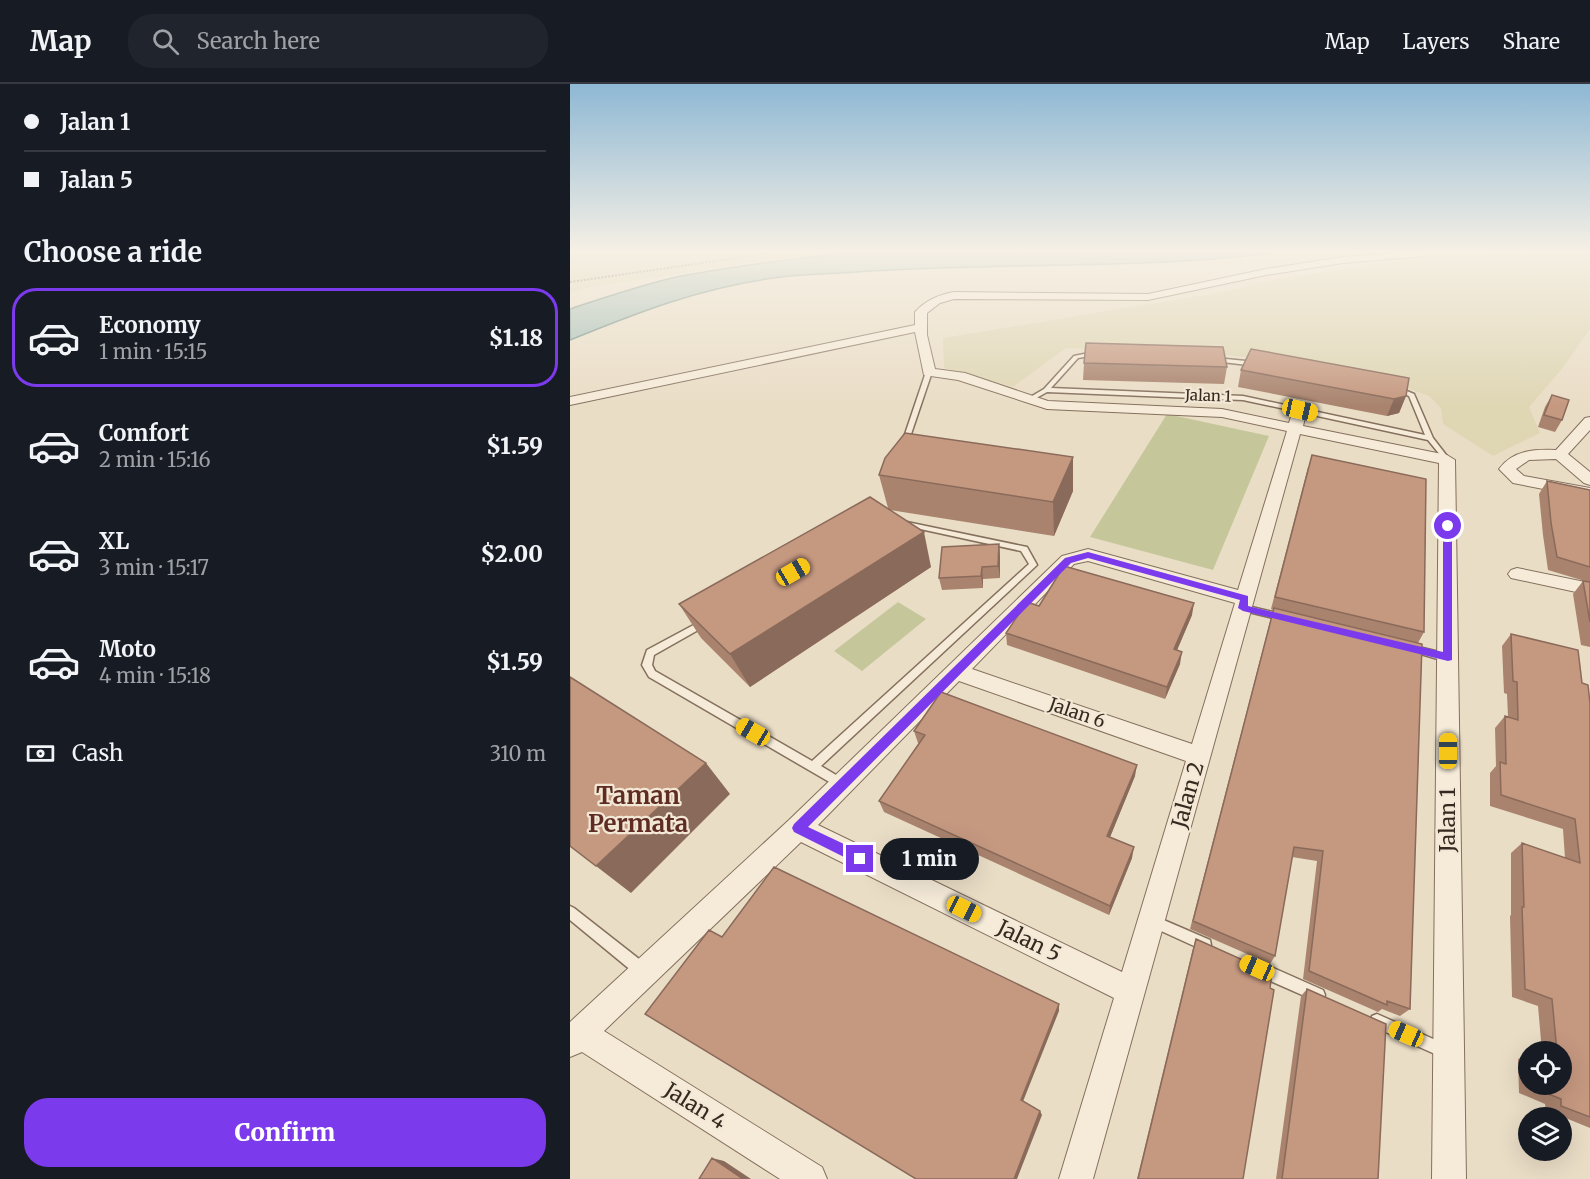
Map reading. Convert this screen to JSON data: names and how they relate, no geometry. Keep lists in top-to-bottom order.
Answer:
{
  "streets": {
    "street": [
      "Jalan 1",
      "Jalan 6",
      "Jalan 2",
      "Jalan 5",
      "Jalan 4"
    ]
  },
  "crossings": [
    ["Jalan 1", "Jalan 2"],
    ["Jalan 6", "Jalan 2"],
    ["Jalan 2", "Jalan 5"]
  ],
  "districts": ["Taman Permata"],
  "page": {
    "header": "Map",
    "search": "Search here",
    "nav": ["Map", "Layers", "Share"],
    "banner": ["Jalan 1", "Jalan 5"],
    "heading": "Choose a ride",
    "list": [
      {
        "name": "Economy",
        "note": "1 min · 15:15",
        "value": "$1.18"
      },
      {
        "name": "Comfort",
        "note": "2 min · 15:16",
        "value": "$1.59"
      },
      {
        "name": "XL",
        "note": "3 min · 15:17",
        "value": "$2.00"
      },
      {
        "name": "Moto",
        "note": "4 min · 15:18",
        "value": "$1.59"
      }
    ],
    "pay": ["Cash", "310 m"],
    "bubble": "1 min",
    "buttons": "Confirm"
  }
}
